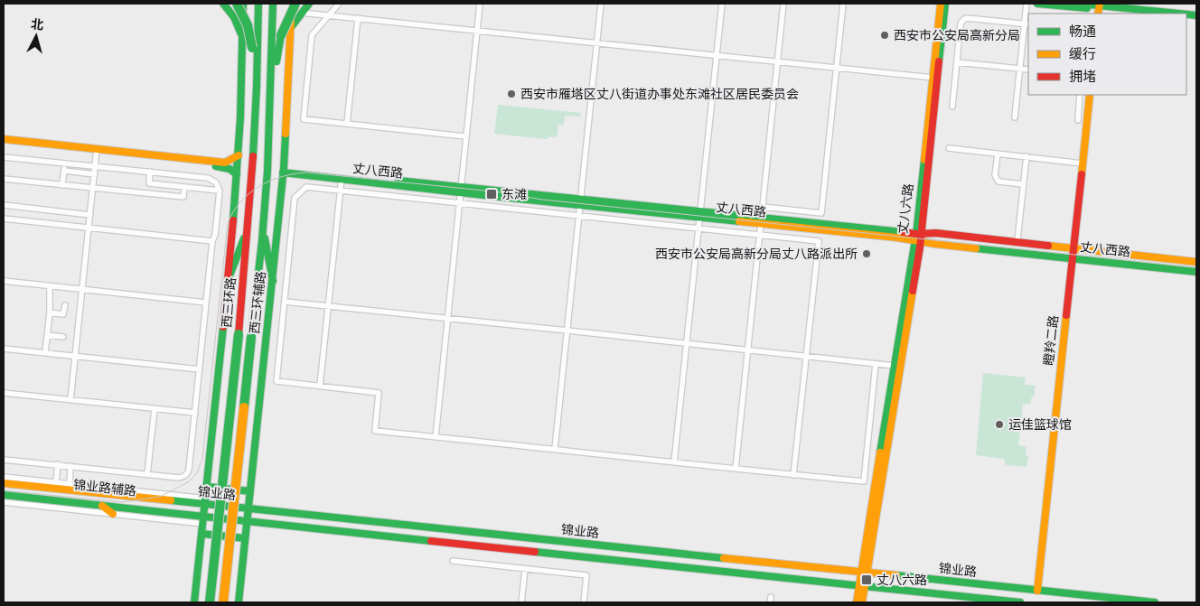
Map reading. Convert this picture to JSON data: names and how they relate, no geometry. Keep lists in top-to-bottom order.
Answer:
{
  "streets": {
    "main road": [
      "丈八西路",
      "丈八六路",
      "西三环路",
      "西三环辅路",
      "瞪羚二路",
      "锦业路"
    ],
    "street": ["锦业路辅路"]
  },
  "crossings": [
    ["丈八西路", "丈八六路"],
    ["丈八西路", "西三环辅路"],
    ["丈八西路", "瞪羚二路"],
    ["丈八六路", "锦业路"],
    ["西三环辅路", "锦业路"],
    ["瞪羚二路", "锦业路"],
    ["锦业路辅路", "锦业路"]
  ],
  "places": {
    "other": [
      "西安市公安局高新分局",
      "西安市雁塔区丈八街道办事处东滩社区居民委员会",
      "西安市公安局高新分局丈八路派出所",
      "运佳篮球馆"
    ],
    "transit": ["东滩", "丈八六路"]
  },
  "legend": ["畅通", "缓行", "拥堵"],
  "north": "top"
}
